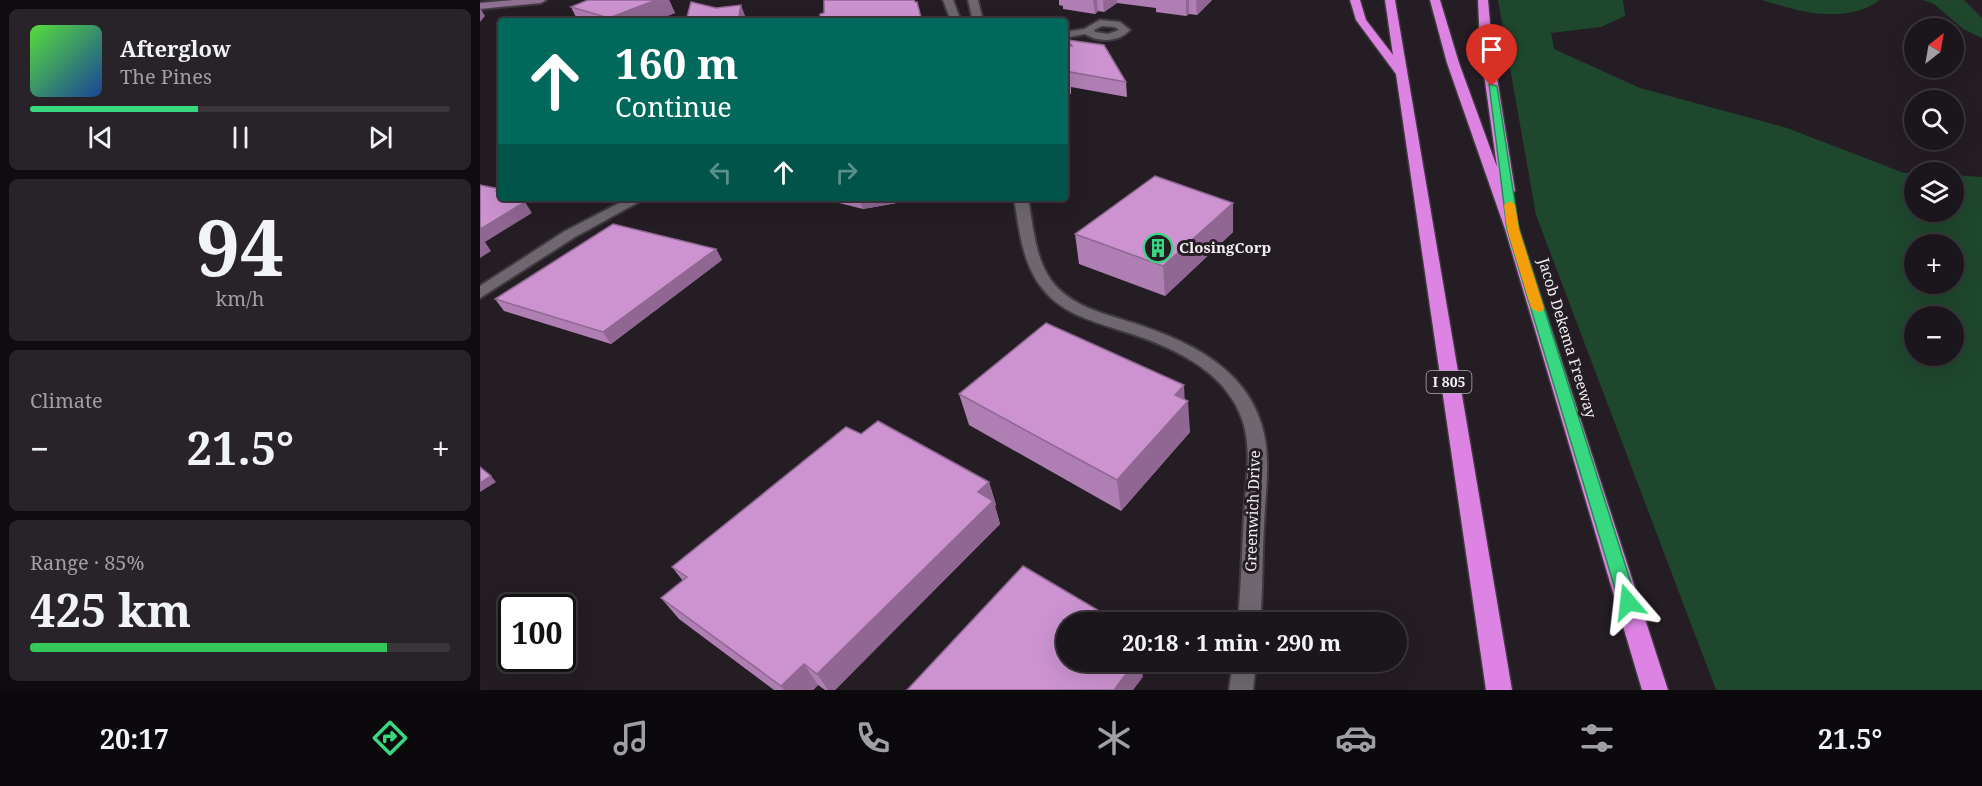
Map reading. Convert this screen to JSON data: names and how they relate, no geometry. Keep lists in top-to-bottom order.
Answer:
{
  "streets": {
    "highway": ["Jacob Dekema Freeway", "I 805"],
    "street": ["Greenwich Drive"]
  },
  "places": {
    "building": ["ClosingCorp"]
  },
  "north": "top right",
  "page": {
    "map_buttons": ["+", "−"],
    "turn": ["160 m", "Continue"],
    "song": ["Afterglow", "The Pines"],
    "tile": [
      ["94", "km/h"],
      "Climate",
      ["Range · 85%", "425 km"]
    ],
    "heat": ["−", "21.5°", "+"],
    "limit": "100",
    "trip": "20:18 · 1 min · 290 m",
    "tabs": ["20:17", "21.5°"]
  }
}
